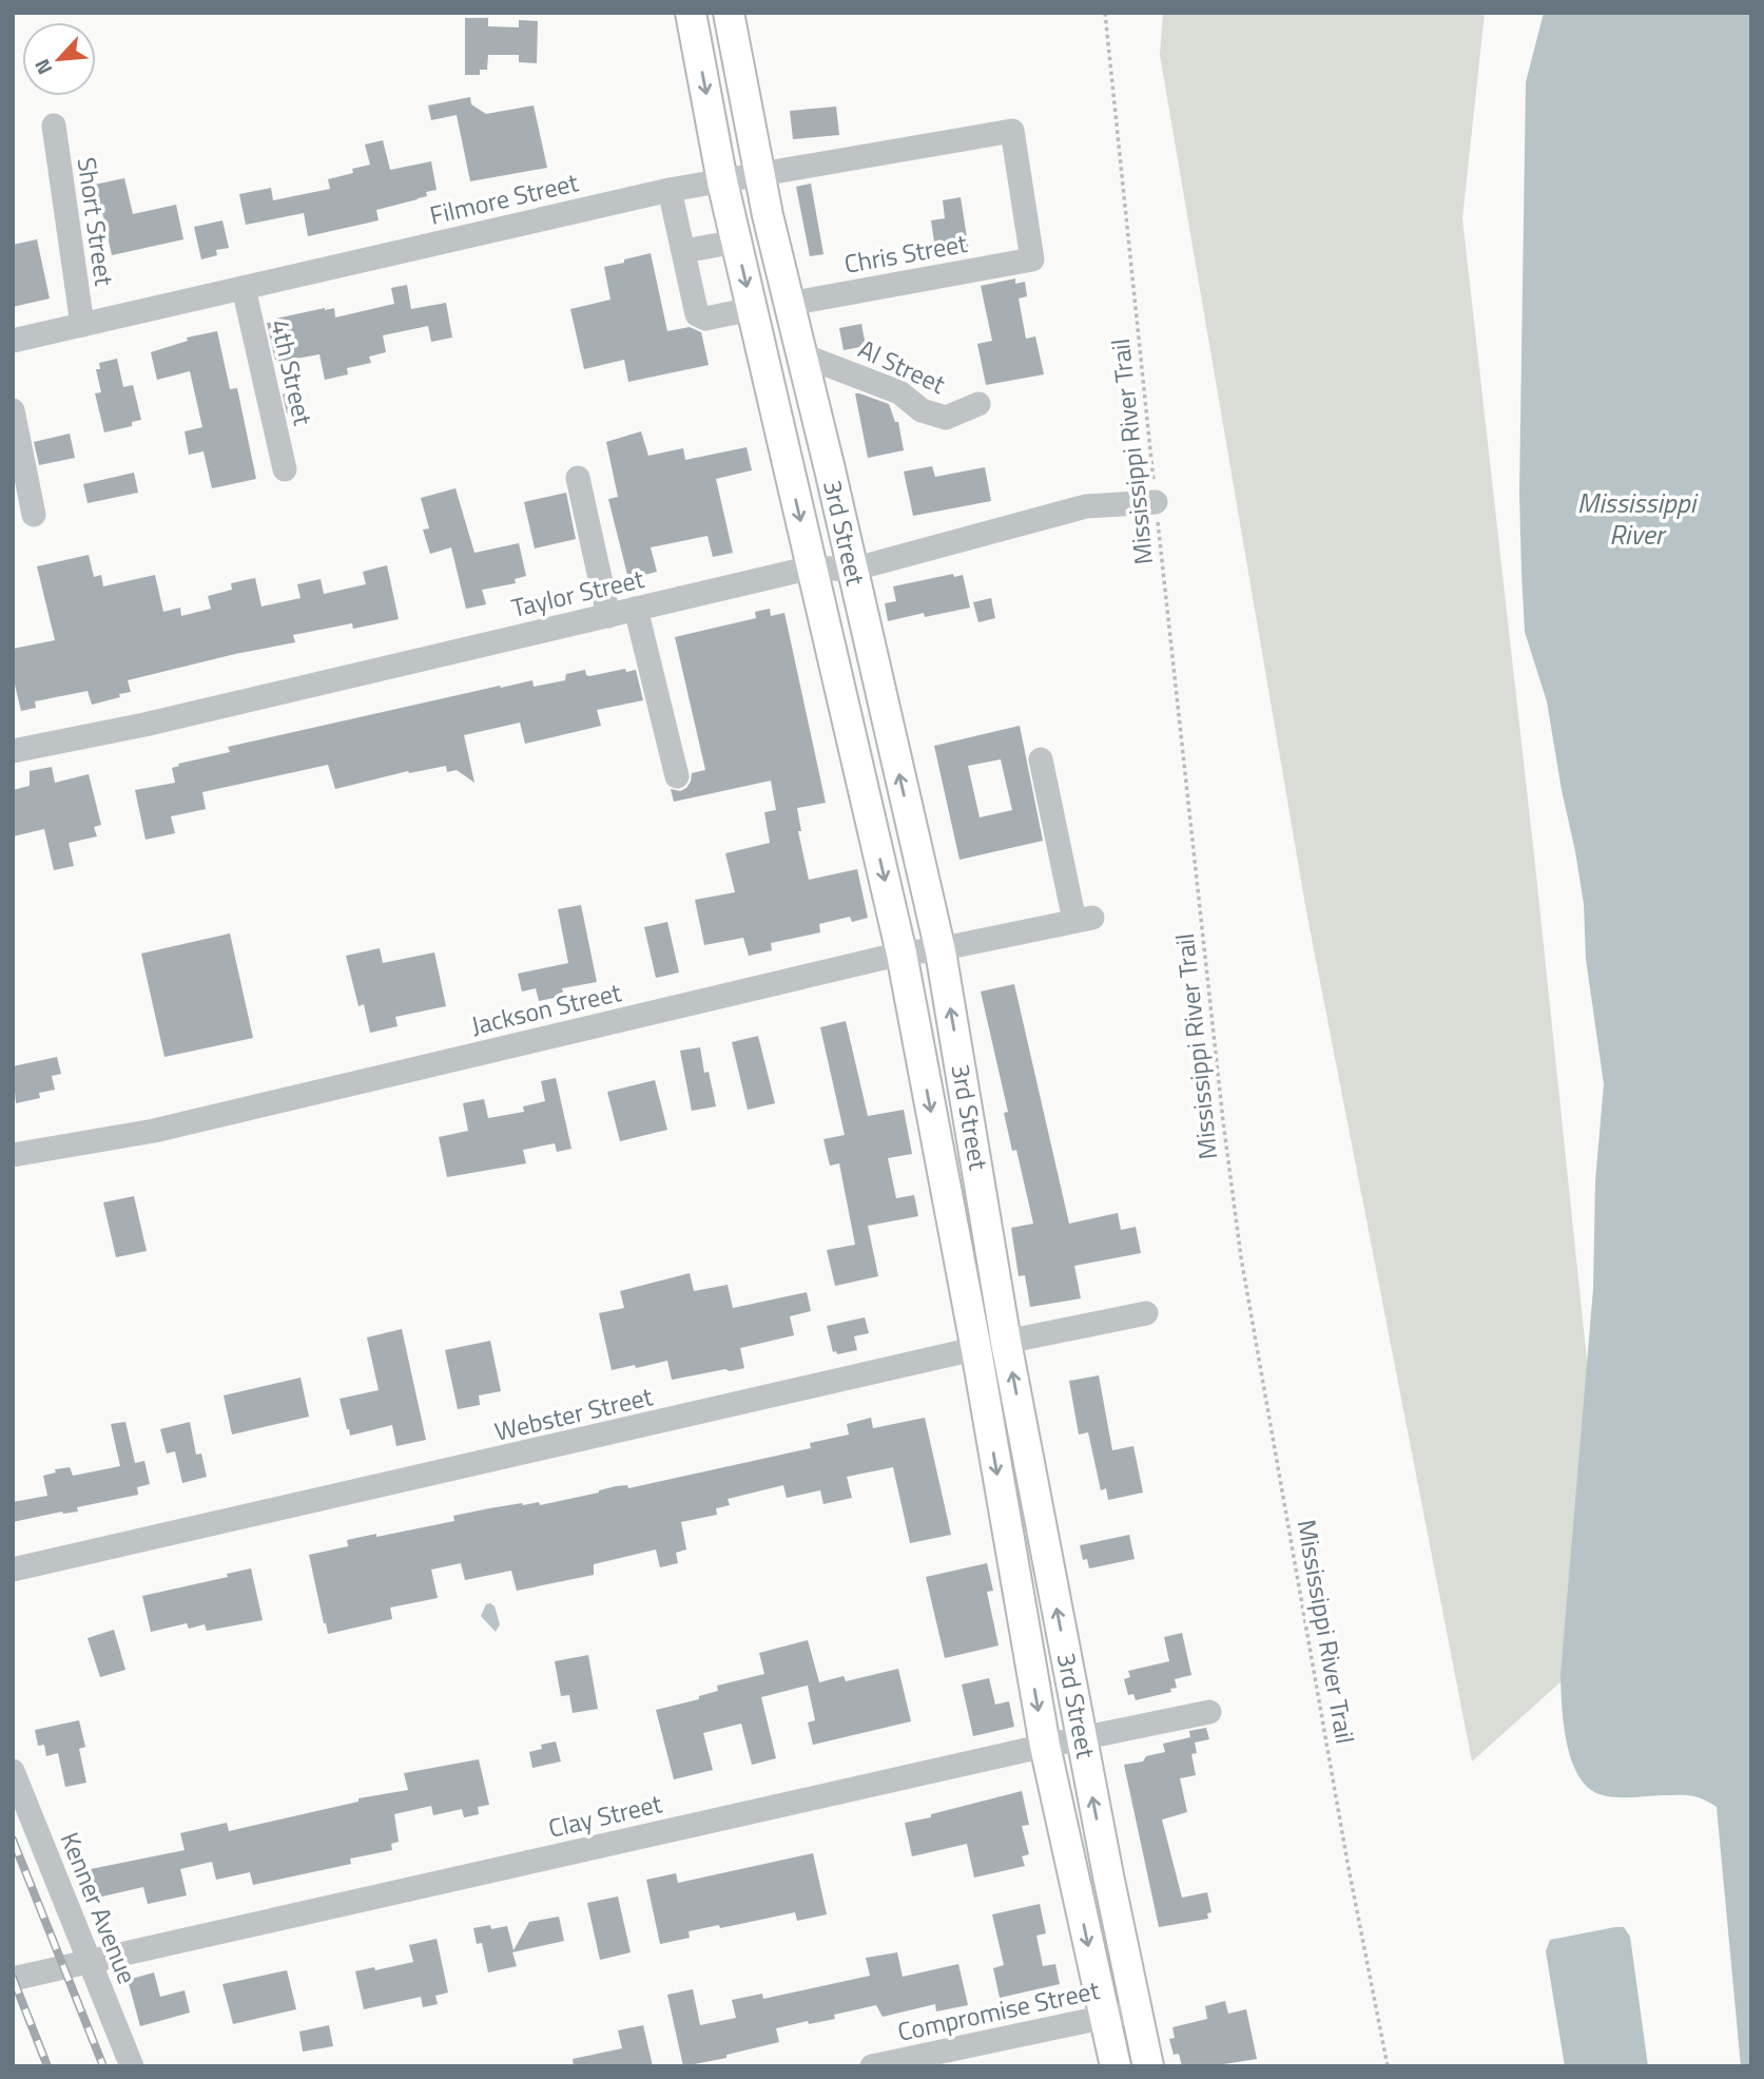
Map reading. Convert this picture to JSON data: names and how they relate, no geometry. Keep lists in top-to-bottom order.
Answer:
{
  "streets": {
    "main road": ["3rd Street"],
    "street": [
      "Filmore Street",
      "Short Street",
      "Chris Street",
      "Al Street",
      "4th Street",
      "Taylor Street",
      "Jackson Street",
      "Webster Street",
      "Clay Street",
      "Kenner Avenue",
      "Compromise Street"
    ],
    "path": ["Mississippi River Trail"]
  },
  "crossings": [
    ["Filmore Street", "Short Street"],
    ["Filmore Street", "Chris Street"],
    ["Filmore Street", "4th Street"],
    ["Filmore Street", "3rd Street"],
    ["Chris Street", "3rd Street"],
    ["Al Street", "3rd Street"],
    ["Mississippi River Trail", "Taylor Street"],
    ["3rd Street", "Taylor Street"],
    ["3rd Street", "Jackson Street"],
    ["3rd Street", "Webster Street"],
    ["3rd Street", "Clay Street"],
    ["3rd Street", "Compromise Street"],
    ["Clay Street", "Kenner Avenue"]
  ],
  "water": ["Mississippi River"],
  "north": "bottom left"
}
